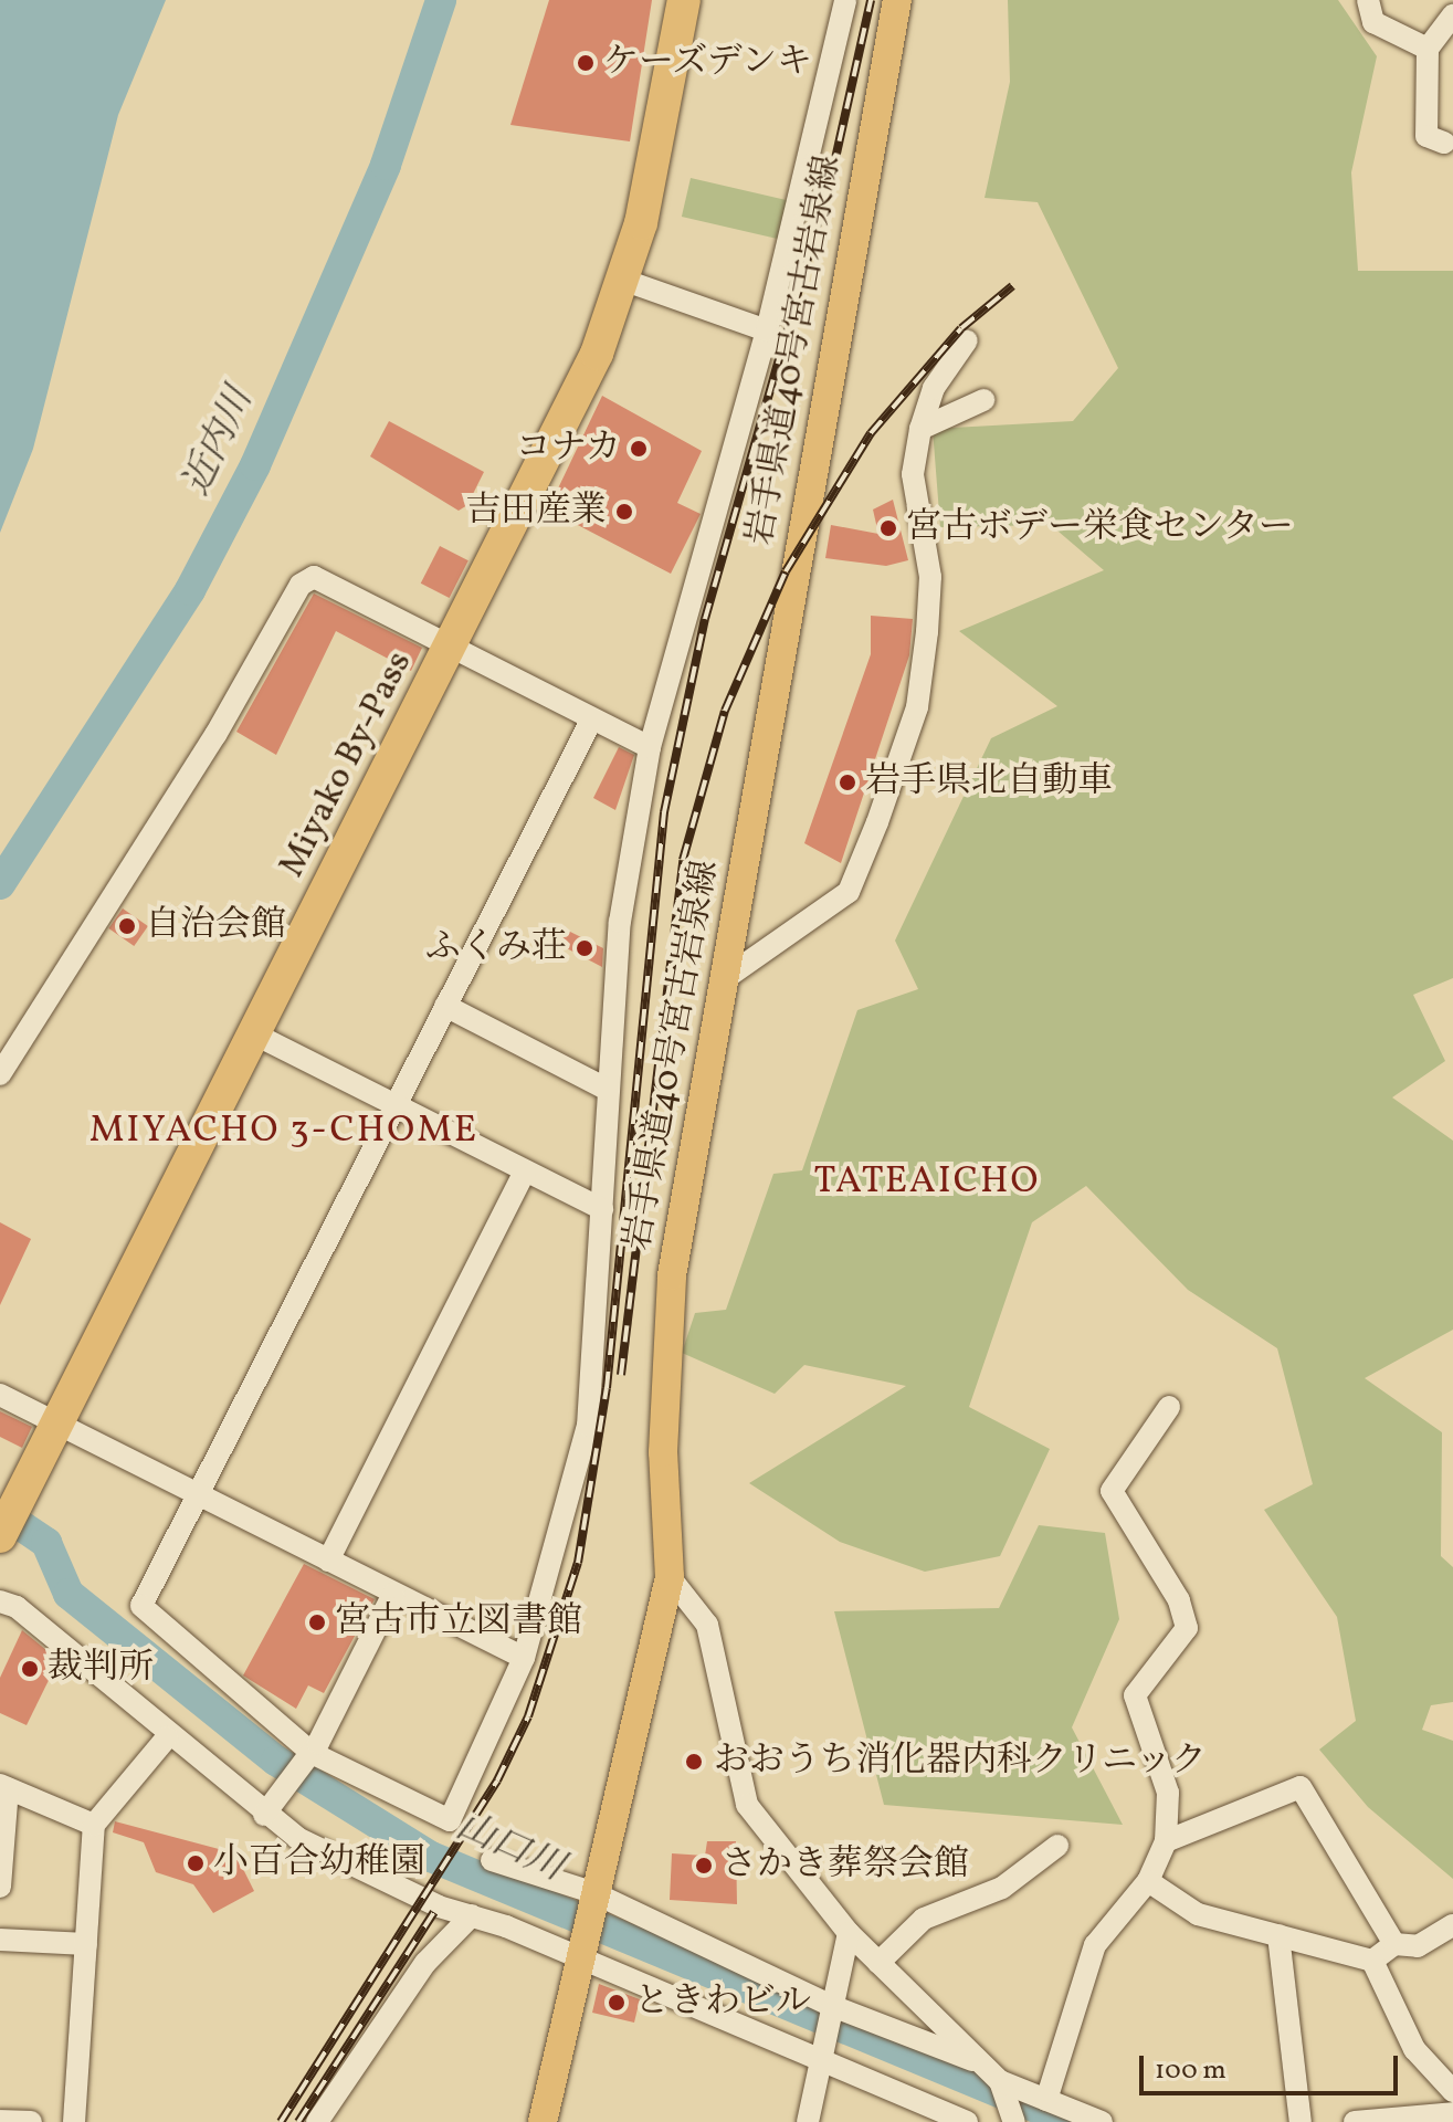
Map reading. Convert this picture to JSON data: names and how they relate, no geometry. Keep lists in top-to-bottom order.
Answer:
{
  "streets": {
    "highway": ["Miyako By-Pass"],
    "main road": ["岩手県道40号宮古岩泉線"]
  },
  "districts": ["MIYACHO 3-CHOME", "TATEAICHO"],
  "water": ["近内川", "山口川"],
  "places": [
    "ケーズデンキ",
    "コナカ",
    "吉田産業",
    "宮古ボデー栄食センター",
    "岩手県北自動車",
    "自治会館",
    "ふくみ荘",
    "宮古市立図書館",
    "裁判所",
    "おおうち消化器内科クリニック",
    "小百合幼稚園",
    "さかき葬祭会館",
    "ときわビル"
  ],
  "scale_bar": "100 m"
}
